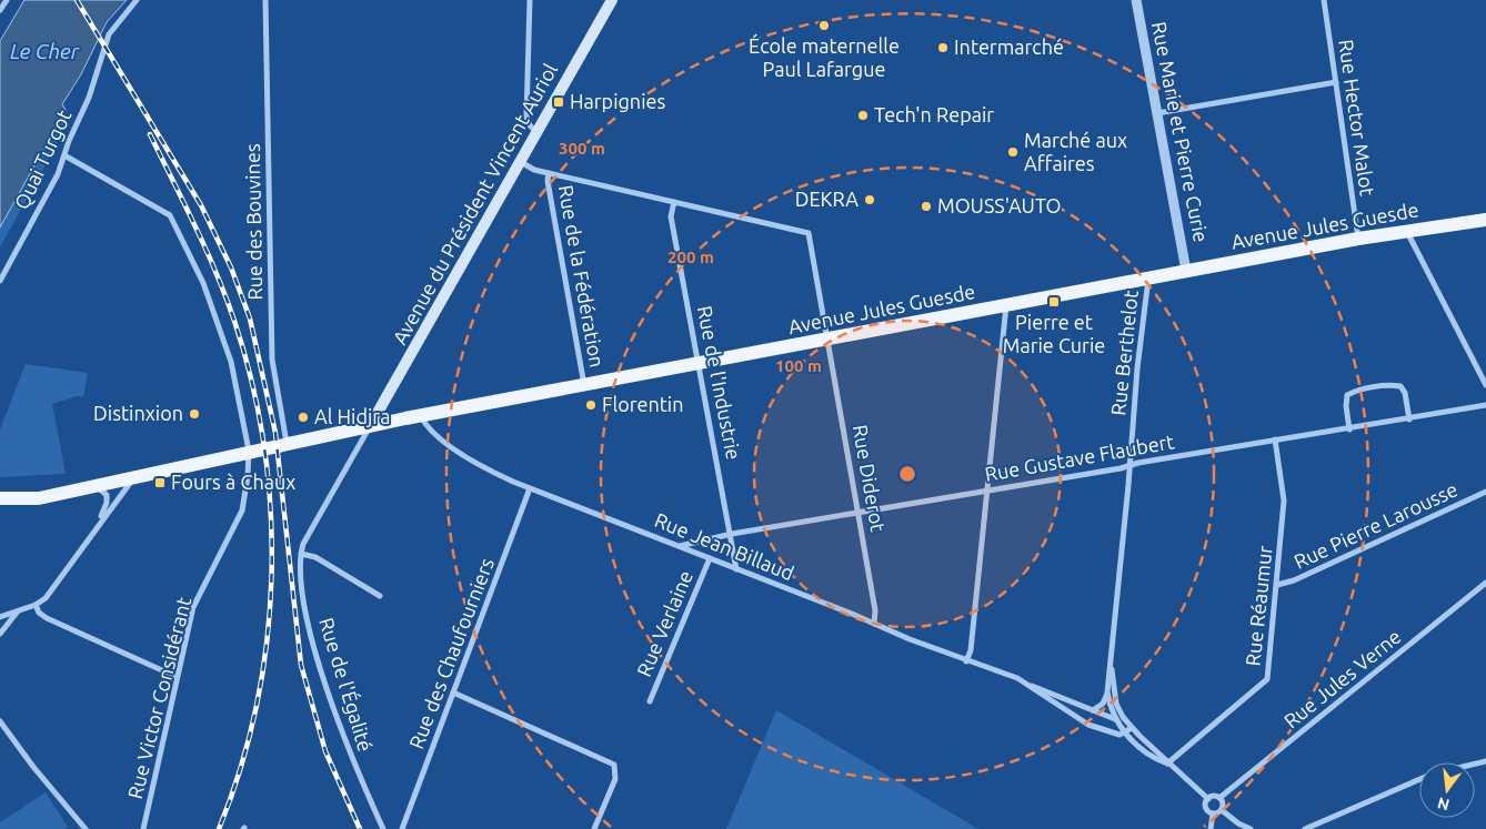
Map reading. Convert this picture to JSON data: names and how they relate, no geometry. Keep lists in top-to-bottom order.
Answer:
{
  "streets": {
    "main road": ["Avenue du Président Vincent Auriol", "Avenue Jules Guesde"],
    "street": [
      "Rue Hector Malot",
      "Rue Marie et Pierre Curie",
      "Quai Turgot",
      "Rue des Bouvines",
      "Rue de la Fédération",
      "Rue Berthelot",
      "Rue de l'Industrie",
      "Rue Gustave Flaubert",
      "Rue Diderot",
      "Rue Pierre Larousse",
      "Rue Jean Billaud",
      "Rue Réaumur",
      "Rue Verlaine",
      "Rue des Chaufourniers",
      "Rue Jules Verne",
      "Rue de l'Égalité",
      "Rue Victor Considérant"
    ]
  },
  "crossings": [
    ["Rue Hector Malot", "Avenue Jules Guesde"],
    ["Rue Marie et Pierre Curie", "Avenue Jules Guesde"],
    ["Quai Turgot", "Rue Victor Considérant"],
    ["Avenue du Président Vincent Auriol", "Avenue Jules Guesde"],
    ["Avenue du Président Vincent Auriol", "Rue de l'Égalité"],
    ["Rue des Bouvines", "Avenue Jules Guesde"],
    ["Avenue Jules Guesde", "Rue de la Fédération"],
    ["Avenue Jules Guesde", "Rue Berthelot"],
    ["Avenue Jules Guesde", "Rue de l'Industrie"],
    ["Avenue Jules Guesde", "Rue Diderot"],
    ["Avenue Jules Guesde", "Rue Jean Billaud"],
    ["Avenue Jules Guesde", "Rue de l'Égalité"],
    ["Avenue Jules Guesde", "Rue Victor Considérant"],
    ["Rue Berthelot", "Rue Gustave Flaubert"],
    ["Rue de l'Industrie", "Rue Gustave Flaubert"],
    ["Rue de l'Industrie", "Rue Diderot"],
    ["Rue de l'Industrie", "Rue Jean Billaud"],
    ["Rue Gustave Flaubert", "Rue Diderot"],
    ["Rue Gustave Flaubert", "Rue Jean Billaud"],
    ["Rue Gustave Flaubert", "Rue Réaumur"],
    ["Rue Diderot", "Rue Jean Billaud"],
    ["Rue Pierre Larousse", "Rue Réaumur"],
    ["Rue Jean Billaud", "Rue Verlaine"],
    ["Rue Jean Billaud", "Rue des Chaufourniers"]
  ],
  "water": ["Le Cher"],
  "places": {
    "other": [
      "École maternelle Paul Lafargue",
      "Intermarché",
      "Tech'n Repair",
      "Marché aux Affaires",
      "DEKRA",
      "MOUSS'AUTO",
      "Florentin",
      "Distinxion",
      "Al Hidjra"
    ],
    "transit": ["Harpignies", "Pierre et Marie Curie", "Fours à Chaux"]
  },
  "north": "bottom",
  "rings": ["300 m", "200 m", "100 m"]
}
